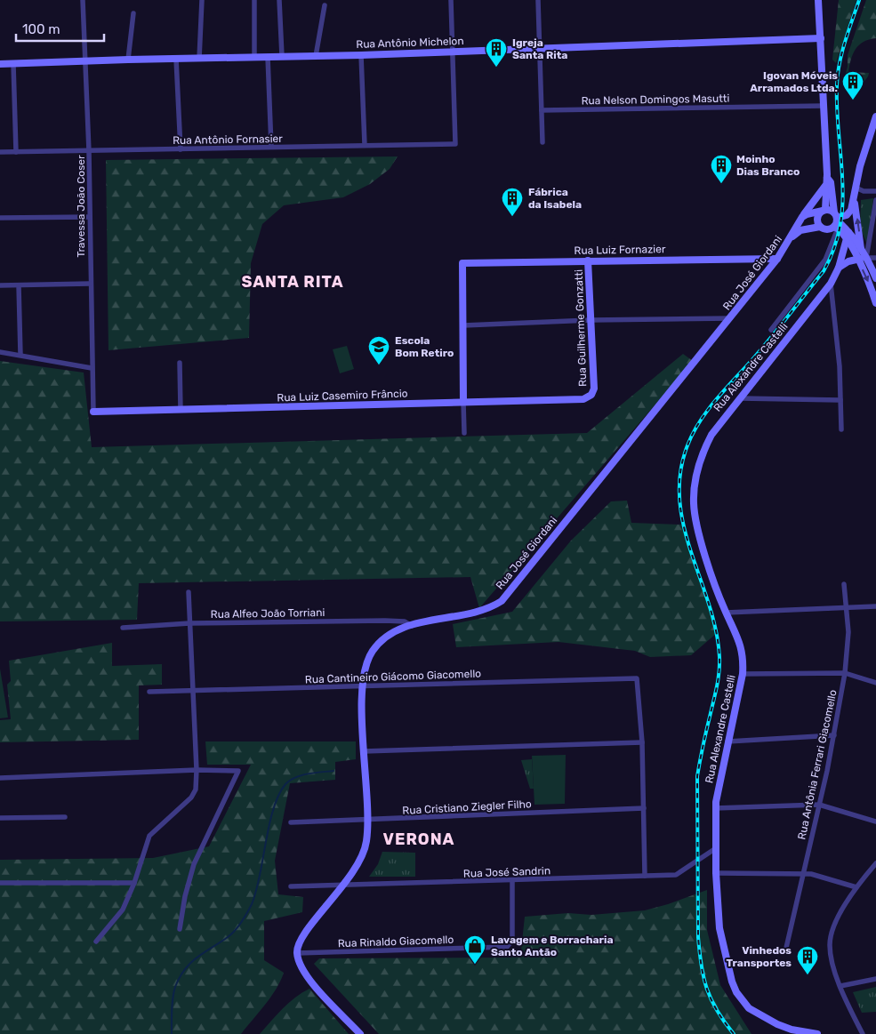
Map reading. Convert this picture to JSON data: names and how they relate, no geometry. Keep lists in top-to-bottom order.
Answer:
{
  "streets": {
    "street": [
      "Rua Antônio Michelon",
      "Rua Nelson Domingos Masutti",
      "Rua Antônio Fornasier",
      "Travessa João Coser",
      "Rua Luiz Fornazier",
      "Rua José Giordani",
      "Rua Guilherme Gonzatti",
      "Rua Alexandre Castelli",
      "Rua Luiz Casemiro Frâncio",
      "Rua Alfeo João Torriani",
      "Rua Cantineiro Giácomo Giacomello",
      "Rua Antônia Ferrari Giacomello",
      "Rua Cristiano Ziegler Filho",
      "Rua José Sandrin",
      "Rua Rinaldo Giacomello"
    ]
  },
  "crossings": [
    ["Rua Antônio Michelon", "Rua Antônio Fornasier"],
    ["Rua Antônio Michelon", "Travessa João Coser"],
    ["Rua Antônio Fornasier", "Travessa João Coser"],
    ["Travessa João Coser", "Rua Luiz Casemiro Frâncio"],
    ["Rua Luiz Fornazier", "Rua José Giordani"],
    ["Rua Luiz Fornazier", "Rua Guilherme Gonzatti"],
    ["Rua José Giordani", "Rua Alfeo João Torriani"],
    ["Rua José Giordani", "Rua Cantineiro Giácomo Giacomello"],
    ["Rua José Giordani", "Rua Cristiano Ziegler Filho"],
    ["Rua José Giordani", "Rua José Sandrin"],
    ["Rua José Giordani", "Rua Rinaldo Giacomello"],
    ["Rua Guilherme Gonzatti", "Rua Luiz Casemiro Frâncio"],
    ["Rua Alexandre Castelli", "Rua José Sandrin"],
    ["Rua José Sandrin", "Rua Rinaldo Giacomello"]
  ],
  "districts": ["SANTA RITA", "VERONA"],
  "places": {
    "building": [
      "Igreja Santa Rita",
      "Igovan Móveis Arramados Ltda.",
      "Moinho Dias Branco",
      "Fábrica da Isabela",
      "Vinhedos Transportes"
    ],
    "school or university": ["Escola Bom Retiro"],
    "shop": ["Lavagem e Borracharia Santo Antão"]
  },
  "scale_bar": "100 m"
}
